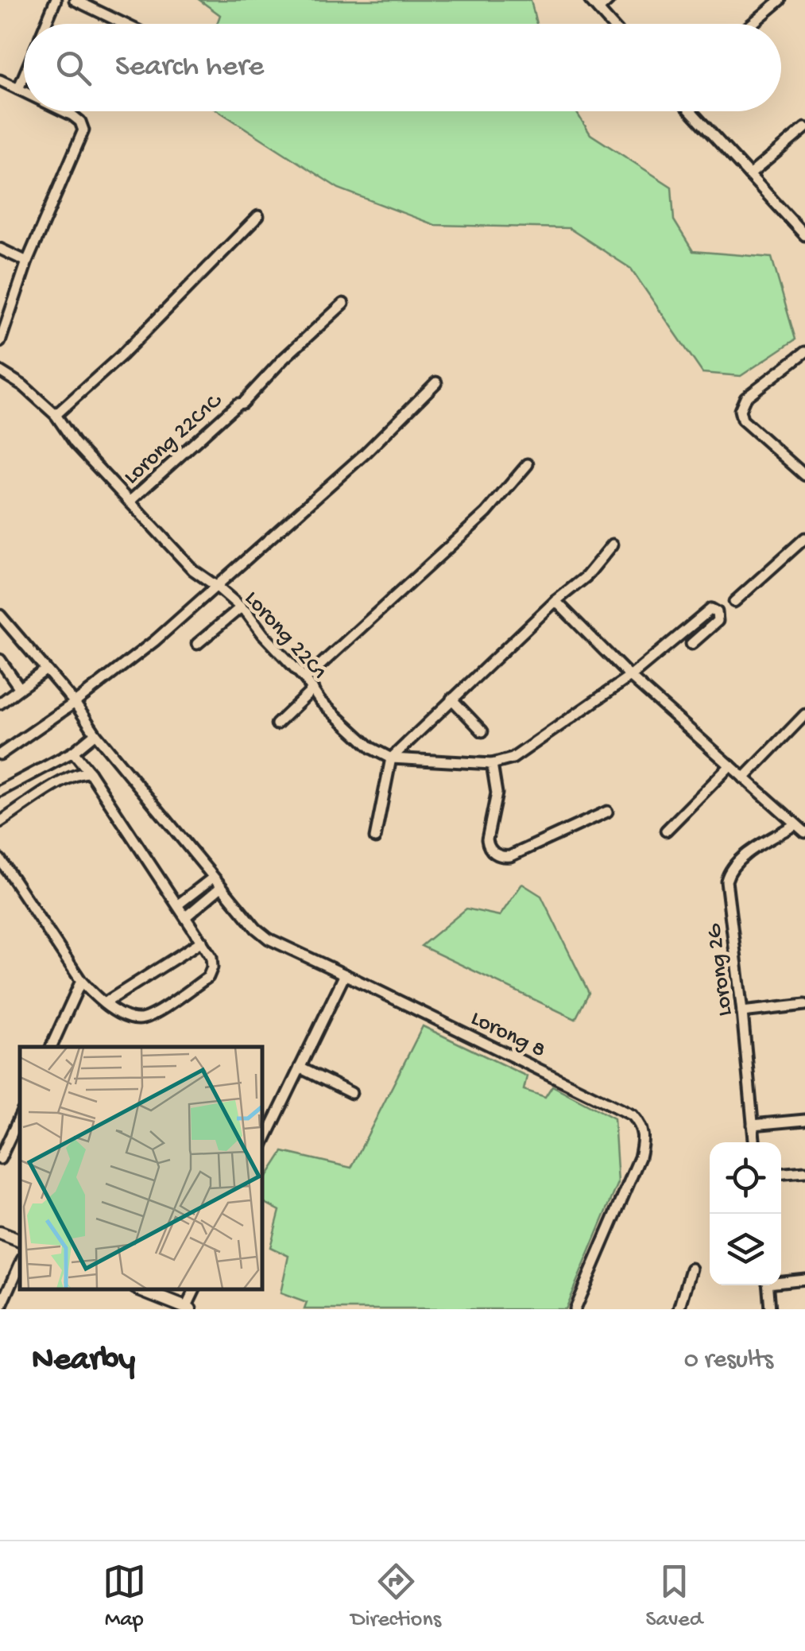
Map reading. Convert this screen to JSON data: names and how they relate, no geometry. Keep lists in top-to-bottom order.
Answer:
{
  "streets": {
    "street": [
      "Lorong 22C1C",
      "Lorong 22C1",
      "Lorong 2G",
      "Lorong 8"
    ]
  },
  "crossings": [
    ["Lorong 22C1C", "Lorong 22C1"]
  ],
  "page": {
    "search": "Search here",
    "heading": ["Nearby", "0 results"],
    "nav": ["Map", "Directions", "Saved"]
  }
}
